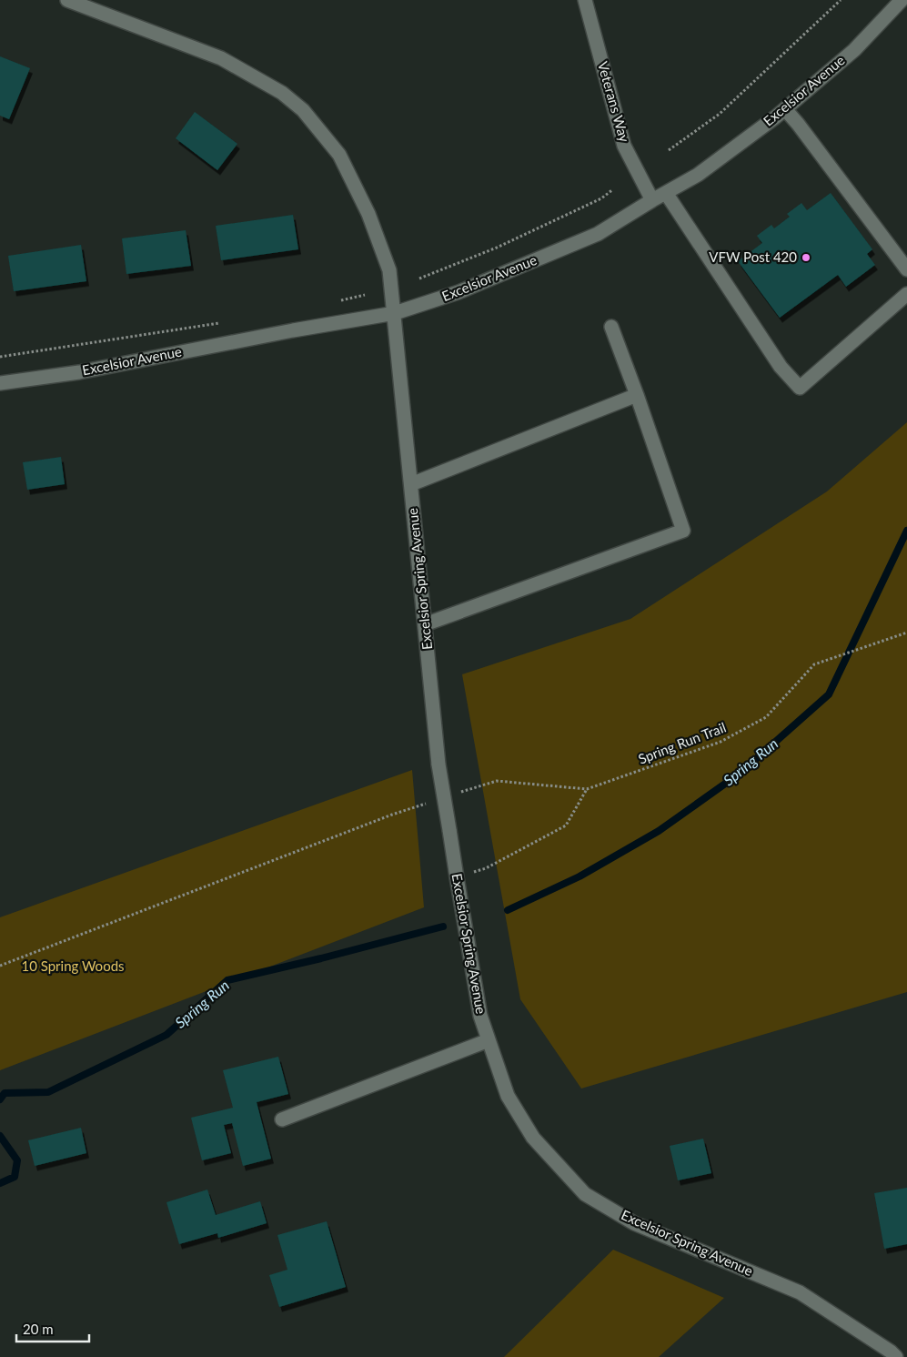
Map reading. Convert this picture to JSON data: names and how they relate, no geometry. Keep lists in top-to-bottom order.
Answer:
{
  "streets": {
    "street": ["Excelsior Avenue", "Veterans Way", "Excelsior Spring Avenue"],
    "path": ["Spring Run Trail"]
  },
  "crossings": [
    ["Excelsior Avenue", "Veterans Way"],
    ["Excelsior Avenue", "Excelsior Spring Avenue"]
  ],
  "water": ["Spring Run"],
  "parks": ["10 Spring Woods"],
  "places": ["VFW Post 420"],
  "scale_bar": "20 m"
}
